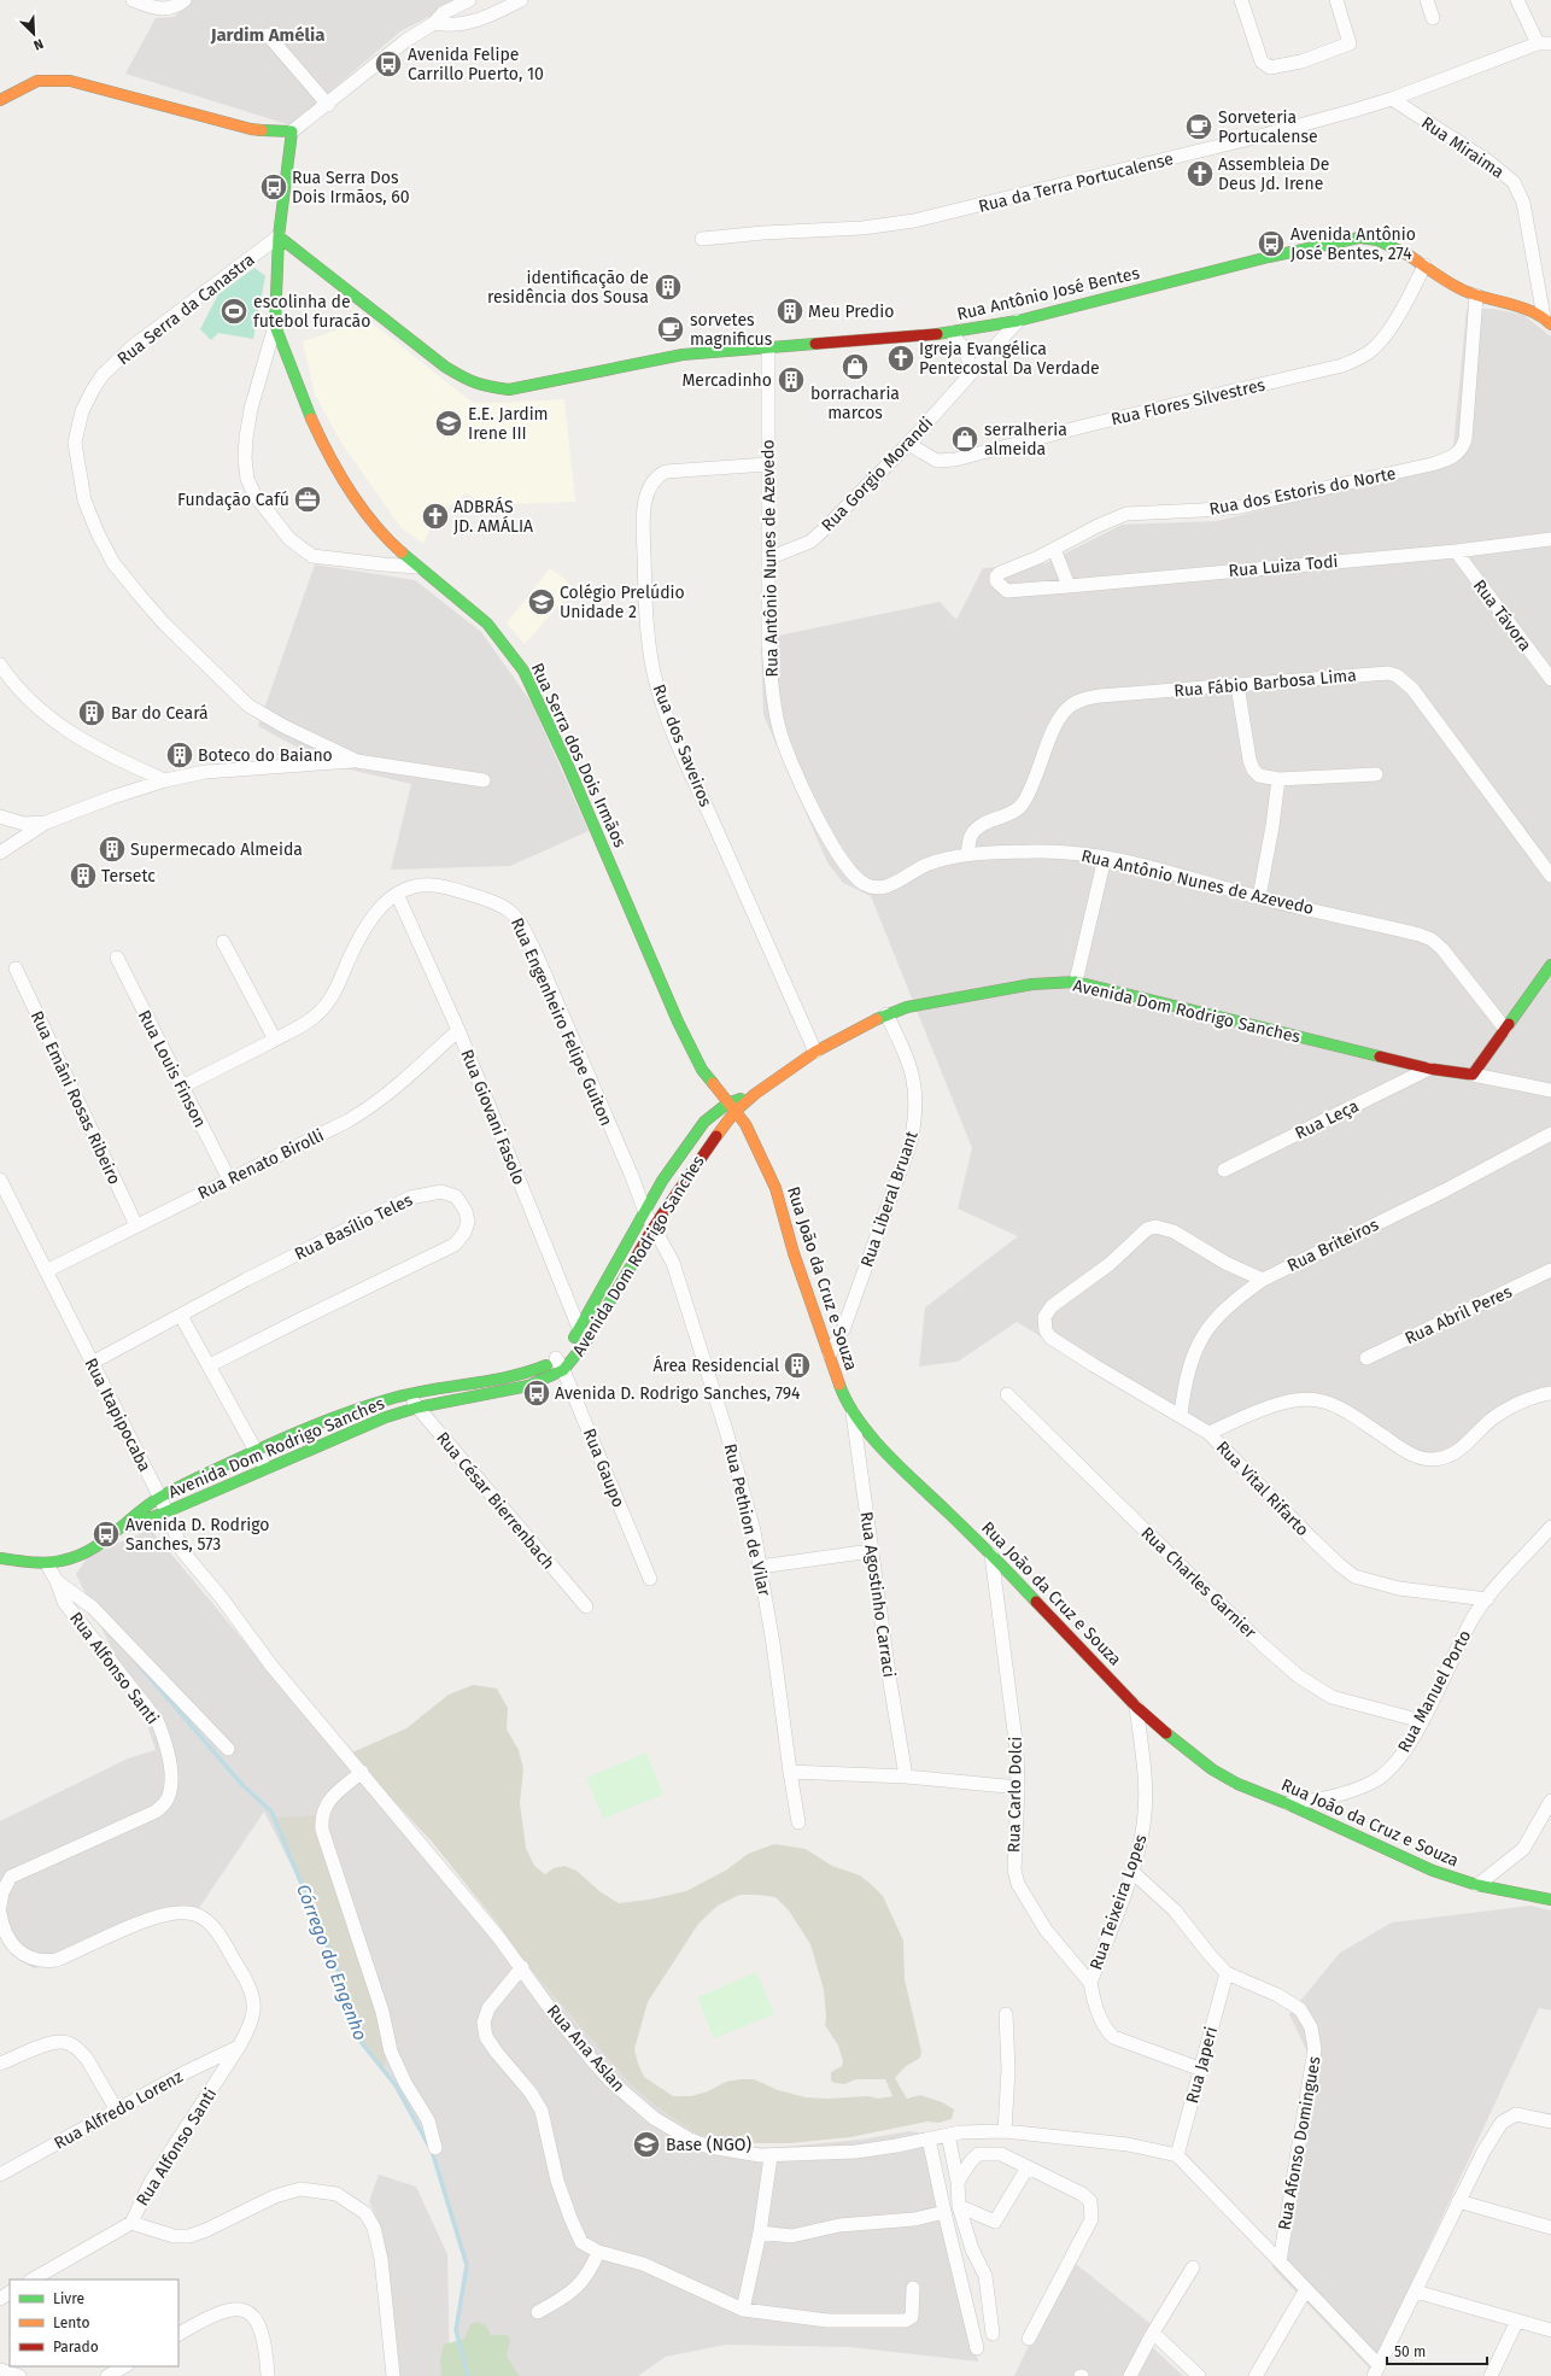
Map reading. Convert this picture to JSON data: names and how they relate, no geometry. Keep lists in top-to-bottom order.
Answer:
{
  "streets": {
    "street": [
      "Rua Miraima",
      "Rua da Terra Portucalense",
      "Rua Antônio José Bentes",
      "Rua Serra da Canastra",
      "Rua Flores Silvestres",
      "Rua Gorgio Morandi",
      "Rua dos Estoris do Norte",
      "Rua Antônio Nunes de Azevedo",
      "Rua Luiza Todi",
      "Rua Távora",
      "Rua Fábio Barbosa Lima",
      "Rua dos Saveiros",
      "Rua Serra dos Dois Irmãos",
      "Avenida Dom Rodrigo Sanches",
      "Rua Engenheiro Felipe Guiton",
      "Rua Louis Finson",
      "Rua Emâni Rosas Ribeiro",
      "Rua Giovani Fasolo",
      "Rua Leça",
      "Rua Renato Birolli",
      "Rua Liberal Bruant",
      "Rua Basílio Teles",
      "Rua Briteiros",
      "Rua João da Cruz e Souza",
      "Rua Abril Peres",
      "Rua Itapipocaba",
      "Rua Gaupo",
      "Rua Vital Rifarto",
      "Rua César Bierrenbach",
      "Rua Pethion de Vilar",
      "Rua Charles Garnier",
      "Rua Agostinho Carraci",
      "Rua Alfonso Santi",
      "Rua Manuel Porto",
      "Rua Carlo Dolci",
      "Rua Teixeira Lopes",
      "Rua Ana Aslan",
      "Rua Japeri",
      "Rua Alfredo Lorenz",
      "Rua Afonso Domingues"
    ]
  },
  "crossings": [
    ["Rua Miraima", "Rua da Terra Portucalense"],
    ["Rua Miraima", "Rua Antônio José Bentes"],
    ["Rua Antônio José Bentes", "Rua Serra da Canastra"],
    ["Rua Antônio José Bentes", "Rua Flores Silvestres"],
    ["Rua Antônio José Bentes", "Rua Gorgio Morandi"],
    ["Rua Antônio José Bentes", "Rua dos Estoris do Norte"],
    ["Rua Antônio José Bentes", "Rua Antônio Nunes de Azevedo"],
    ["Rua Antônio José Bentes", "Rua Serra dos Dois Irmãos"],
    ["Rua Serra da Canastra", "Rua Serra dos Dois Irmãos"],
    ["Rua Flores Silvestres", "Rua Gorgio Morandi"],
    ["Rua Gorgio Morandi", "Rua Antônio Nunes de Azevedo"],
    ["Rua dos Estoris do Norte", "Rua Luiza Todi"],
    ["Rua Antônio Nunes de Azevedo", "Rua Fábio Barbosa Lima"],
    ["Rua Antônio Nunes de Azevedo", "Rua dos Saveiros"],
    ["Rua Luiza Todi", "Rua Távora"],
    ["Rua dos Saveiros", "Avenida Dom Rodrigo Sanches"],
    ["Rua Serra dos Dois Irmãos", "Avenida Dom Rodrigo Sanches"],
    ["Rua Serra dos Dois Irmãos", "Rua João da Cruz e Souza"],
    ["Avenida Dom Rodrigo Sanches", "Rua Engenheiro Felipe Guiton"],
    ["Avenida Dom Rodrigo Sanches", "Rua Giovani Fasolo"],
    ["Avenida Dom Rodrigo Sanches", "Rua Leça"],
    ["Avenida Dom Rodrigo Sanches", "Rua Liberal Bruant"],
    ["Avenida Dom Rodrigo Sanches", "Rua João da Cruz e Souza"],
    ["Avenida Dom Rodrigo Sanches", "Rua Itapipocaba"],
    ["Avenida Dom Rodrigo Sanches", "Rua Gaupo"],
    ["Avenida Dom Rodrigo Sanches", "Rua César Bierrenbach"],
    ["Avenida Dom Rodrigo Sanches", "Rua Pethion de Vilar"],
    ["Avenida Dom Rodrigo Sanches", "Rua Alfonso Santi"],
    ["Rua Engenheiro Felipe Guiton", "Rua Louis Finson"],
    ["Rua Engenheiro Felipe Guiton", "Rua Giovani Fasolo"],
    ["Rua Engenheiro Felipe Guiton", "Rua Pethion de Vilar"],
    ["Rua Louis Finson", "Rua Renato Birolli"],
    ["Rua Emâni Rosas Ribeiro", "Rua Renato Birolli"],
    ["Rua Giovani Fasolo", "Rua Renato Birolli"],
    ["Rua Renato Birolli", "Rua Itapipocaba"],
    ["Rua Liberal Bruant", "Rua João da Cruz e Souza"],
    ["Rua Basílio Teles", "Rua Itapipocaba"],
    ["Rua Briteiros", "Rua Vital Rifarto"],
    ["Rua João da Cruz e Souza", "Rua Agostinho Carraci"],
    ["Rua João da Cruz e Souza", "Rua Manuel Porto"],
    ["Rua João da Cruz e Souza", "Rua Carlo Dolci"],
    ["Rua João da Cruz e Souza", "Rua Teixeira Lopes"],
    ["Rua Itapipocaba", "Rua Ana Aslan"],
    ["Rua Vital Rifarto", "Rua Manuel Porto"],
    ["Rua Charles Garnier", "Rua Manuel Porto"],
    ["Rua Alfonso Santi", "Rua Alfredo Lorenz"],
    ["Rua Carlo Dolci", "Rua Teixeira Lopes"],
    ["Rua Teixeira Lopes", "Rua Afonso Domingues"],
    ["Rua Ana Aslan", "Rua Japeri"],
    ["Rua Japeri", "Rua Afonso Domingues"]
  ],
  "districts": ["Jardim Amélia"],
  "water": ["Córrego do Engenho"],
  "places": {
    "bus stop": [
      "Avenida Felipe Carrillo Puerto, 10",
      "Rua Serra Dos Dois Irmãos, 60",
      "Avenida Antônio José Bentes, 274",
      "Avenida D. Rodrigo Sanches, 794",
      "Avenida D. Rodrigo Sanches, 573"
    ],
    "cafe": ["Sorveteria Portucalense", "sorvetes magnificus"],
    "church": ["Assembleia De Deus Jd. Irene", "Igreja Evangélica Pentecostal Da Verdade", "ADBRÁS JD. AMÁLIA"],
    "building": [
      "identificação de residência dos Sousa",
      "Meu Predio",
      "Mercadinho",
      "Bar do Ceará",
      "Boteco do Baiano",
      "Supermecado Almeida",
      "Tersetc",
      "Área Residencial"
    ],
    "sports": ["escolinha de futebol furacão"],
    "shop": ["borracharia marcos", "serralheria almeida"],
    "school or university": ["E.E. Jardim Irene III", "Colégio Prelúdio Unidade 2", "Base (NGO)"],
    "office": ["Fundação Cafú"]
  },
  "legend": ["Livre", "Lento", "Parado"],
  "scale_bar": "50 m",
  "north": "bottom right"
}
